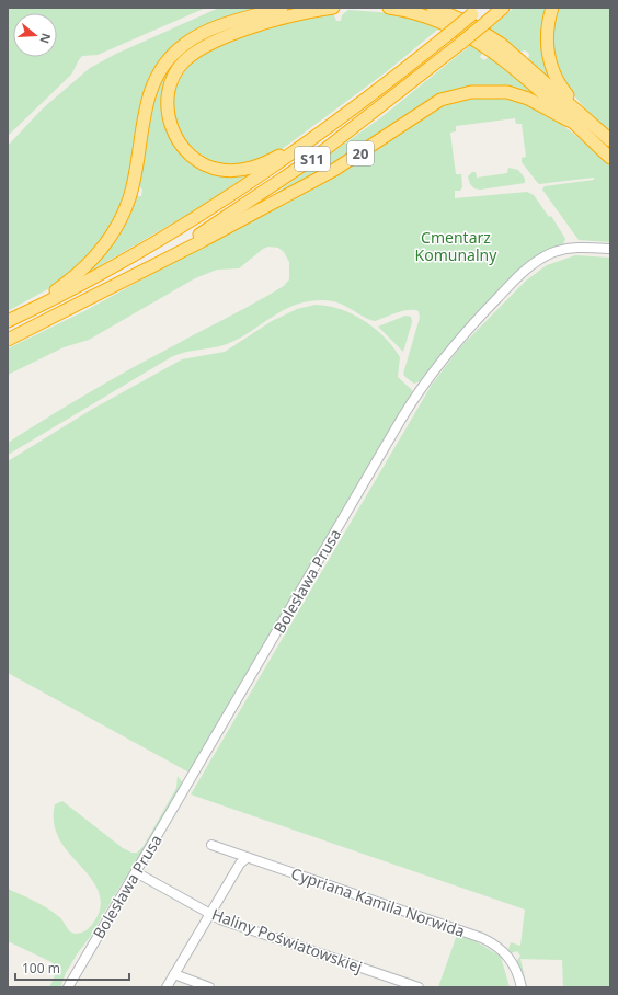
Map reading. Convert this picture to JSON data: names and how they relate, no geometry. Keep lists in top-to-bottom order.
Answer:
{
  "streets": {
    "highway": ["20", "S11"],
    "street": ["Bolesława Prusa", "Cypriana Kamila Norwida", "Haliny Poświatowskiej"]
  },
  "crossings": [
    ["20", "S11"],
    ["Bolesława Prusa", "Haliny Poświatowskiej"]
  ],
  "parks": ["Cmentarz Komunalny"],
  "scale_bar": "100 m",
  "north": "right"
}
